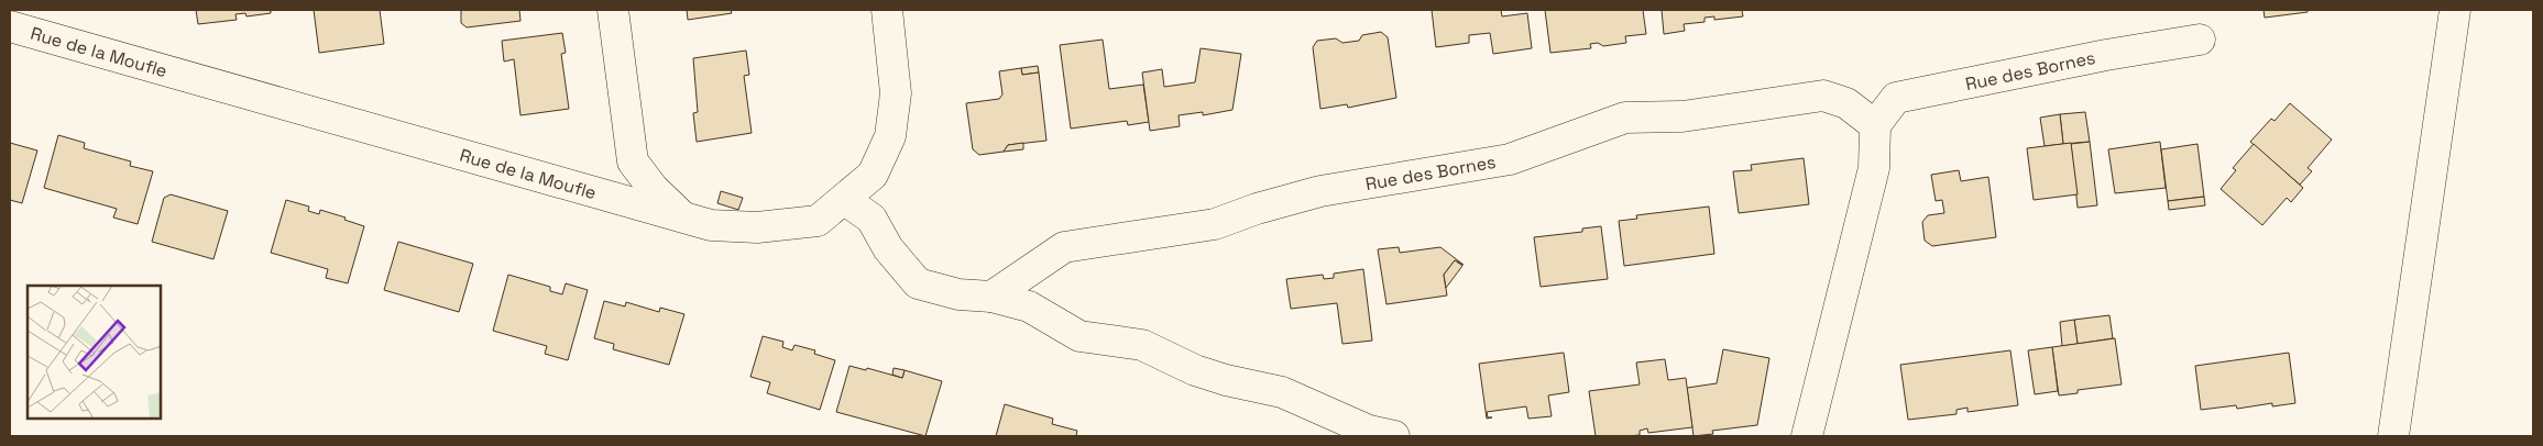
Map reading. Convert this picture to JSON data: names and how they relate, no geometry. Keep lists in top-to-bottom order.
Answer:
{
  "streets": {
    "street": ["Rue de la Moufle", "Rue des Bornes"]
  }
}
